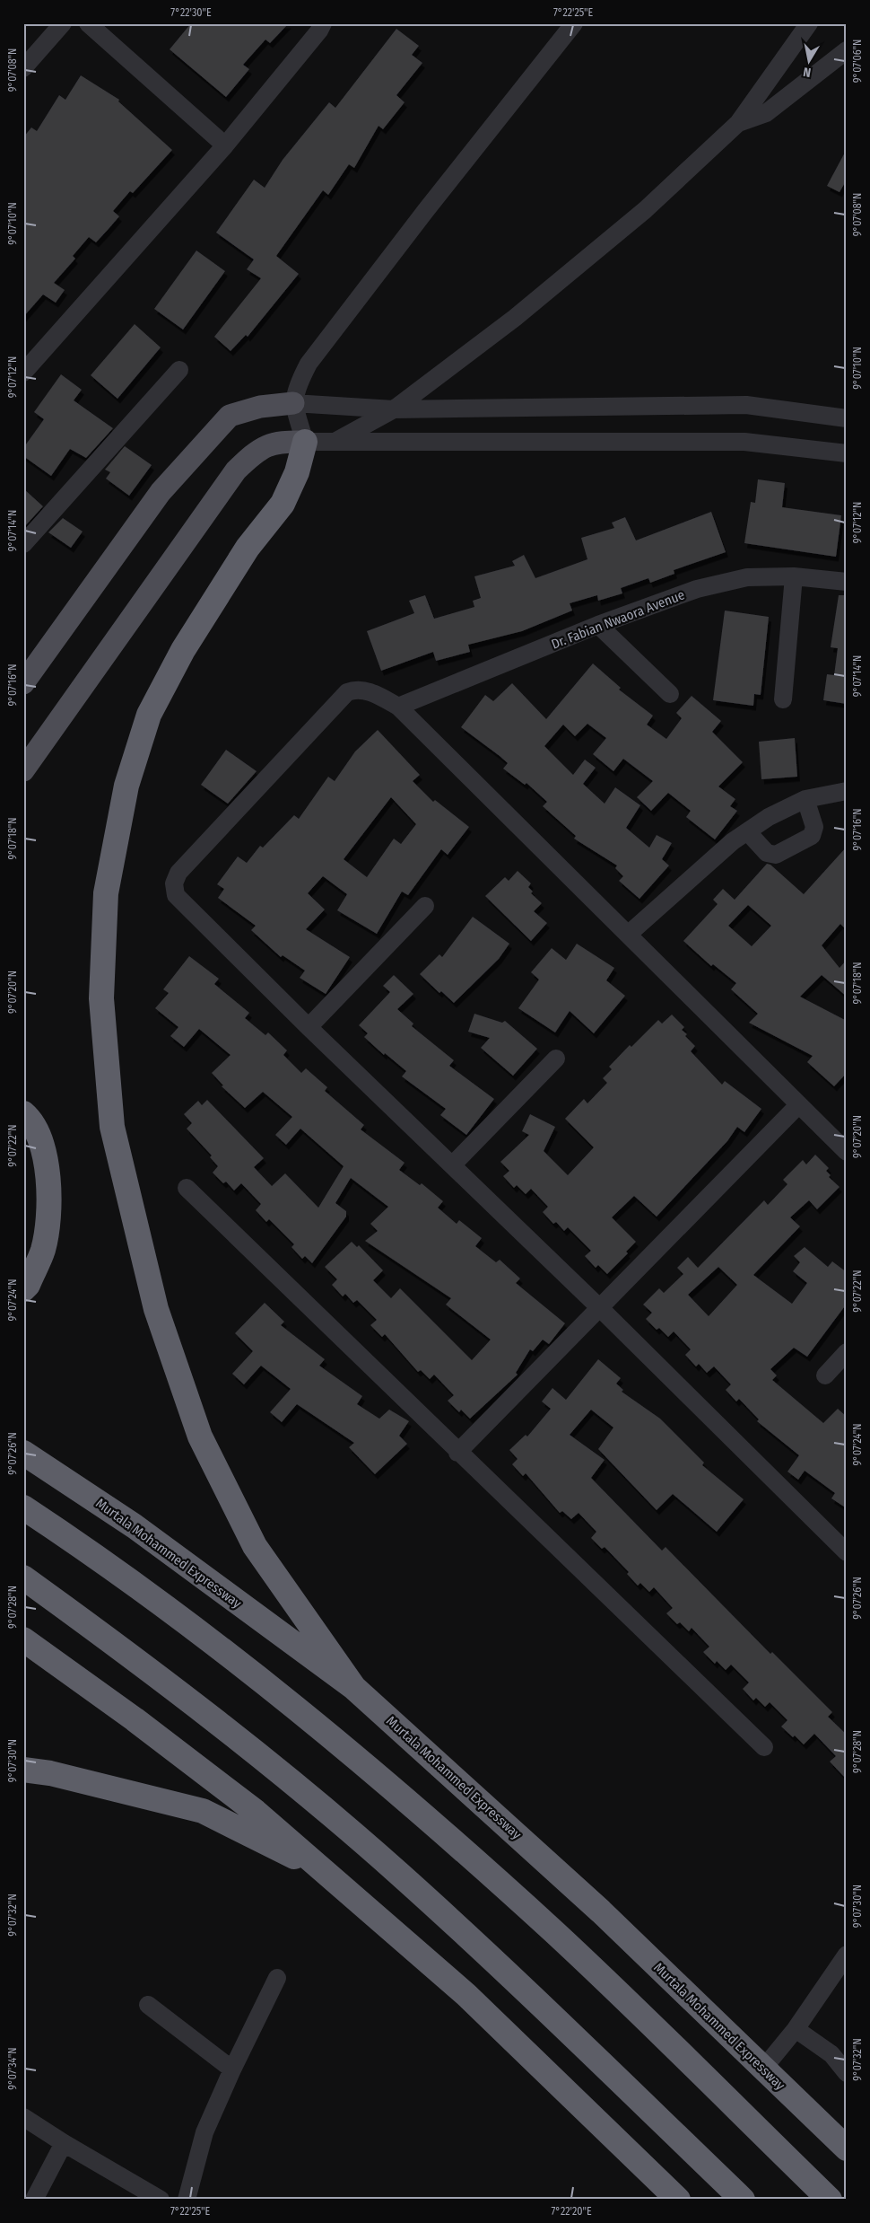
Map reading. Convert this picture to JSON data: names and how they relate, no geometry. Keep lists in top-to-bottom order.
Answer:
{
  "streets": {
    "highway": ["Murtala Mohammed Expressway"],
    "street": ["Dr. Fabian Nwaora Avenue"]
  },
  "north": "bottom",
  "coordinates": [
    "7°22'30\"E",
    "7°22'25\"E",
    "9°07'06\"N",
    "9°07'08\"N",
    "9°07'10\"N",
    "9°07'12\"N",
    "9°07'14\"N",
    "9°07'16\"N",
    "9°07'18\"N",
    "9°07'20\"N",
    "9°07'22\"N",
    "9°07'24\"N",
    "9°07'26\"N",
    "9°07'28\"N",
    "9°07'30\"N",
    "9°07'32\"N",
    "9°07'34\"N",
    "7°22'20\"E"
  ]
}
